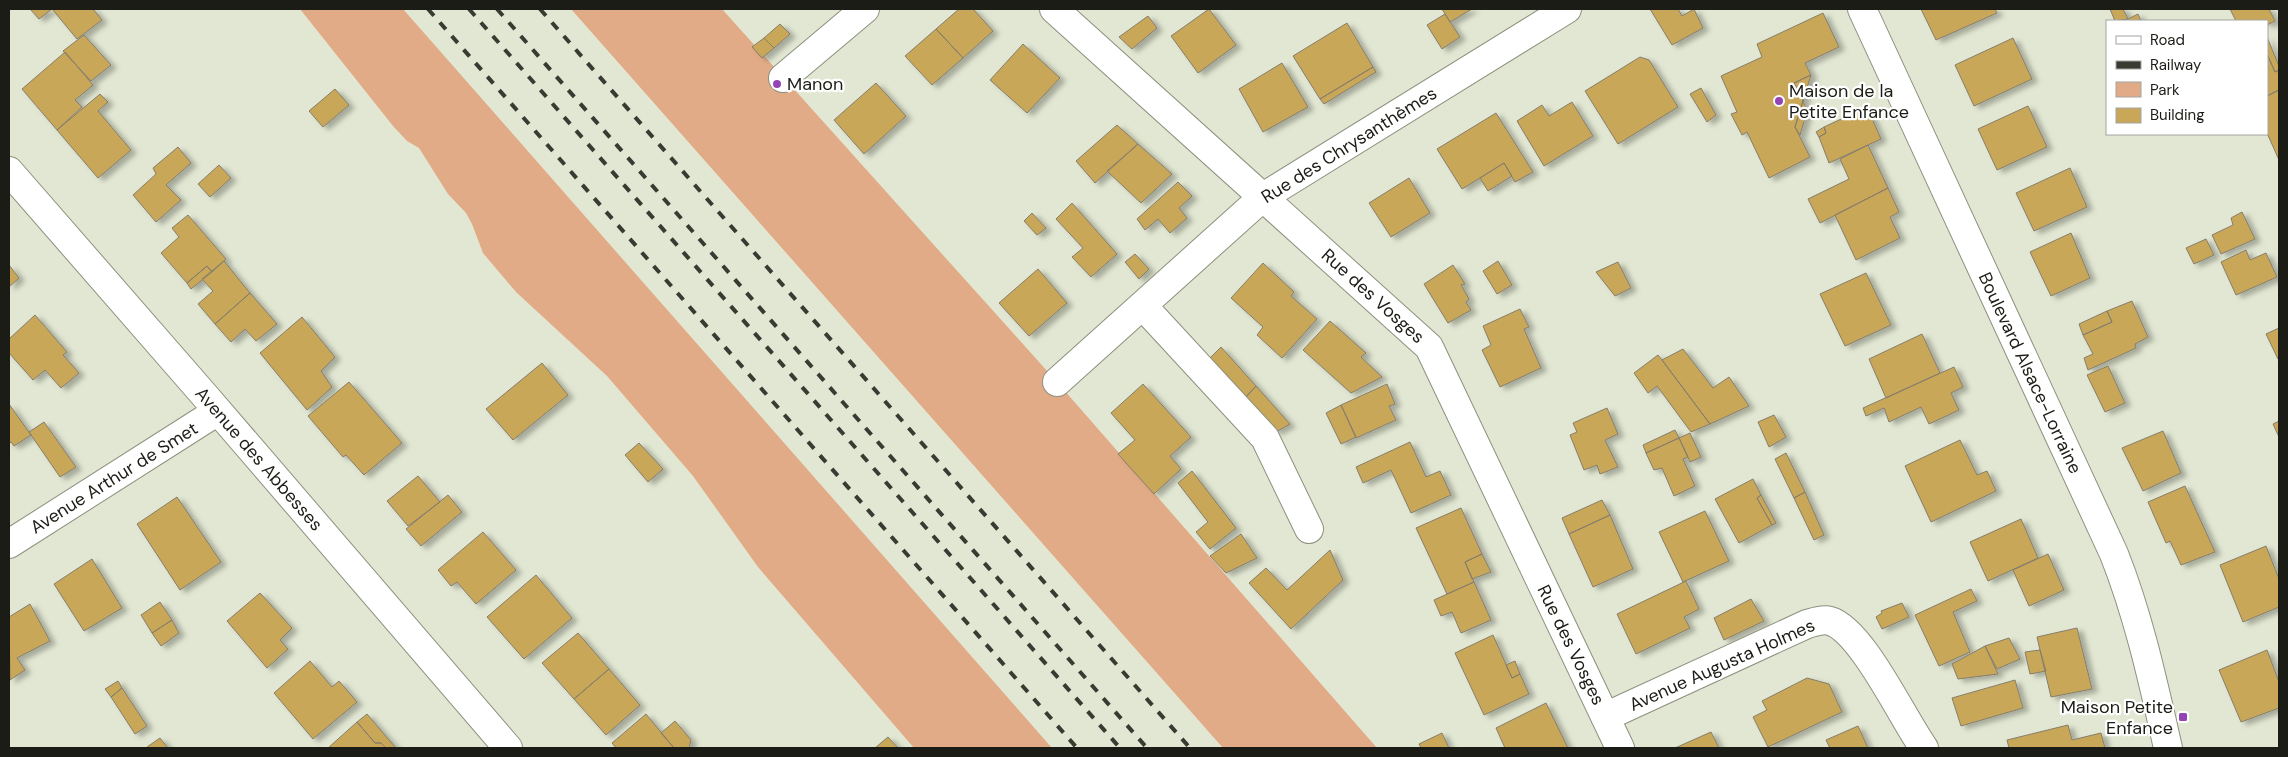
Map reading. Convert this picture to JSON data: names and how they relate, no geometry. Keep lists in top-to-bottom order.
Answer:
{
  "streets": {
    "street": [
      "Rue des Chrysanthèmes",
      "Rue des Vosges",
      "Boulevard Alsace-Lorraine",
      "Avenue des Abbesses",
      "Avenue Arthur de Smet",
      "Avenue Augusta Holmes"
    ]
  },
  "crossings": [
    ["Rue des Chrysanthèmes", "Rue des Vosges"],
    ["Rue des Vosges", "Avenue Augusta Holmes"],
    ["Avenue des Abbesses", "Avenue Arthur de Smet"]
  ],
  "places": {
    "other": ["Manon", "Maison de la Petite Enfance"],
    "transit": ["Maison Petite Enfance"]
  },
  "legend": [
    "Road",
    "Railway",
    "Park",
    "Building"
  ]
}
